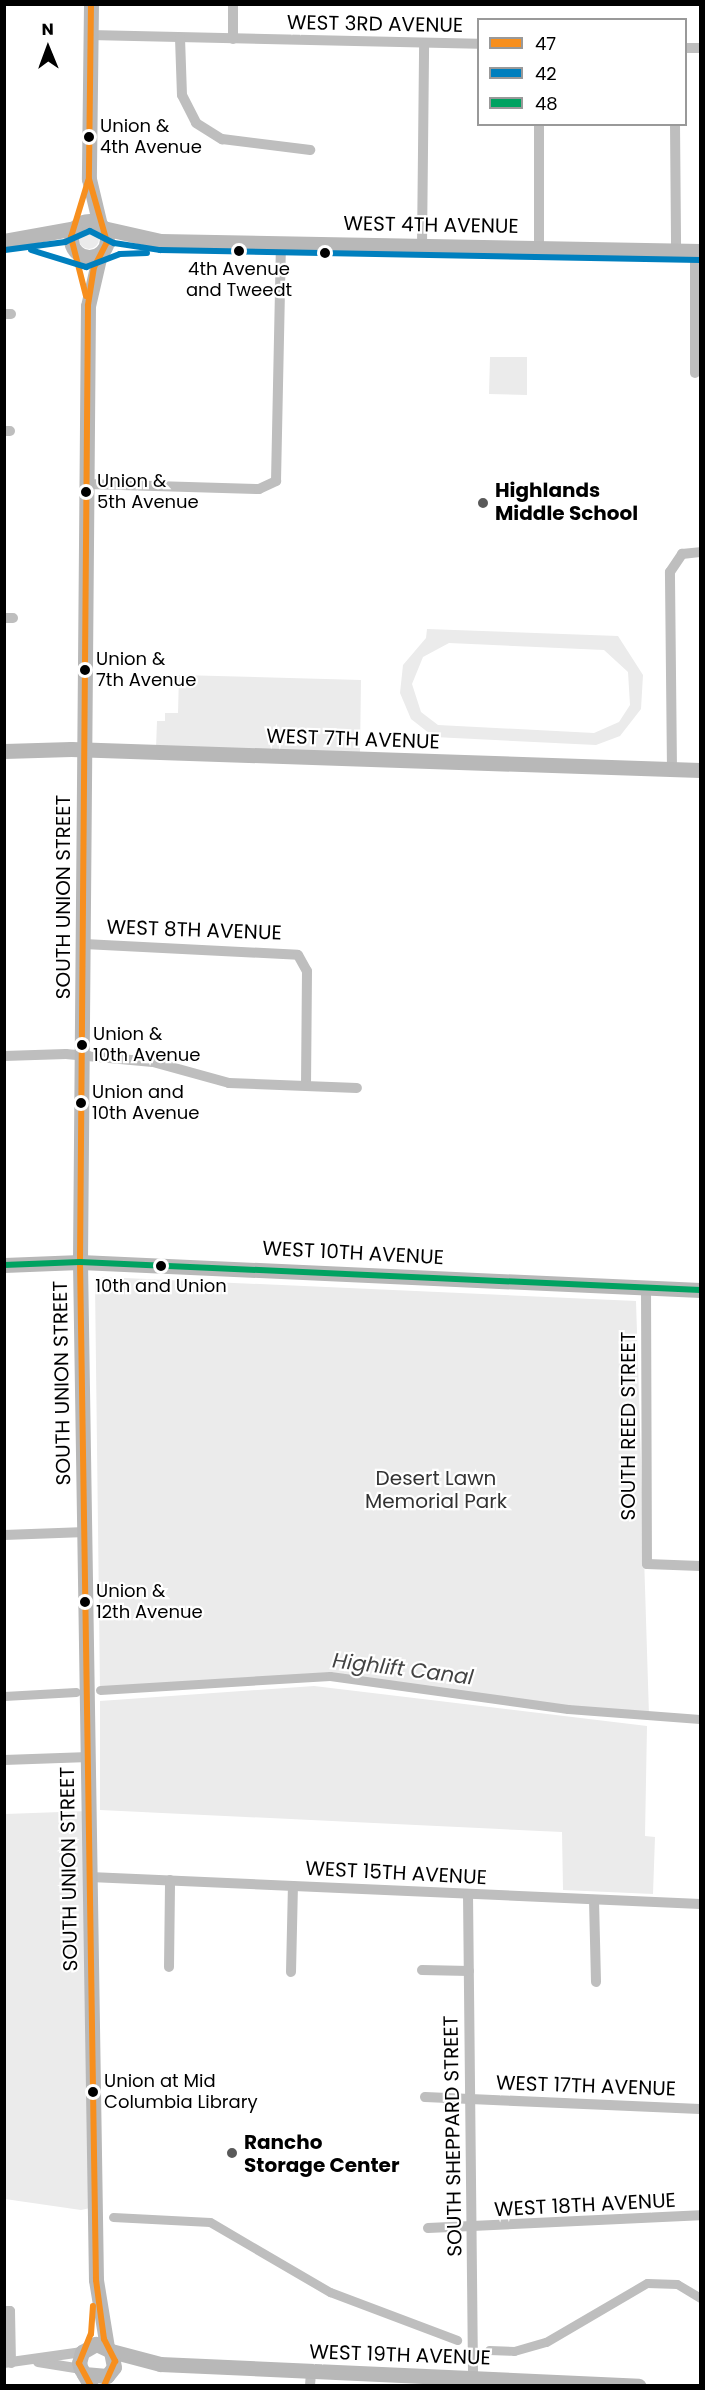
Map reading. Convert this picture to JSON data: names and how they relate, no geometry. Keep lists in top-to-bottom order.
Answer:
{
  "streets": {
    "main road": [
      "WEST 4TH AVENUE",
      "WEST 7TH AVENUE",
      "SOUTH UNION STREET",
      "WEST 10TH AVENUE",
      "WEST 19TH AVENUE"
    ],
    "street": [
      "WEST 3RD AVENUE",
      "WEST 8TH AVENUE",
      "SOUTH REED STREET",
      "WEST 15TH AVENUE",
      "WEST 17TH AVENUE",
      "SOUTH SHEPPARD STREET",
      "WEST 18TH AVENUE"
    ]
  },
  "crossings": [
    ["WEST 4TH AVENUE", "SOUTH UNION STREET"],
    ["WEST 7TH AVENUE", "SOUTH UNION STREET"],
    ["SOUTH UNION STREET", "WEST 8TH AVENUE"],
    ["SOUTH UNION STREET", "WEST 10TH AVENUE"],
    ["SOUTH UNION STREET", "WEST 15TH AVENUE"],
    ["SOUTH UNION STREET", "WEST 19TH AVENUE"],
    ["WEST 10TH AVENUE", "SOUTH REED STREET"],
    ["WEST 15TH AVENUE", "SOUTH SHEPPARD STREET"],
    ["WEST 17TH AVENUE", "SOUTH SHEPPARD STREET"],
    ["SOUTH SHEPPARD STREET", "WEST 18TH AVENUE"],
    ["SOUTH SHEPPARD STREET", "WEST 19TH AVENUE"]
  ],
  "water": ["Highlift Canal"],
  "parks": ["Desert Lawn Memorial Park"],
  "places": [
    "Union & 4th Avenue",
    "4th Avenue and Tweedt",
    "Union & 5th Avenue",
    "Highlands Middle School",
    "Union & 7th Avenue",
    "Union & 10th Avenue",
    "Union and 10th Avenue",
    "10th and Union",
    "Union & 12th Avenue",
    "Union at Mid Columbia Library",
    "Rancho Storage Center"
  ],
  "lines": ["transit line 47", "transit line 42", "transit line 48"],
  "legend": ["47", "42", "48"],
  "north": "top"
}
